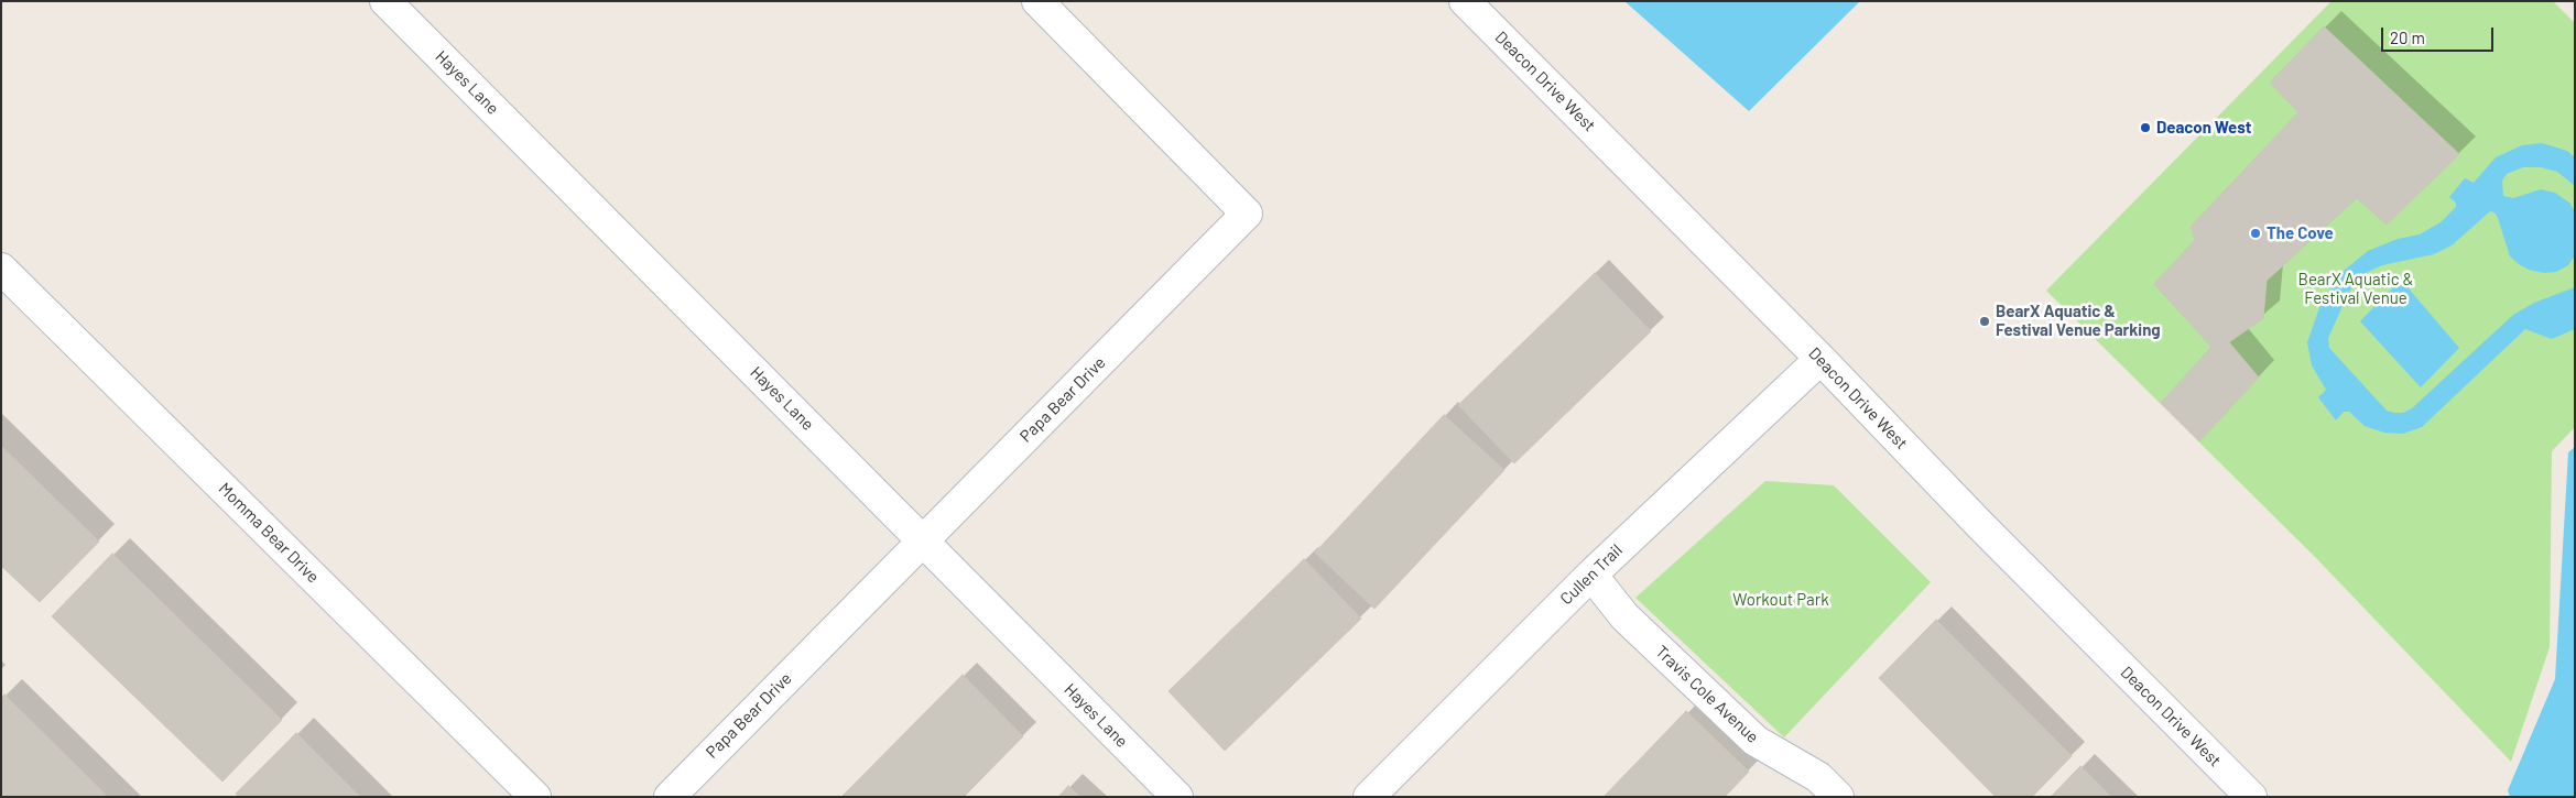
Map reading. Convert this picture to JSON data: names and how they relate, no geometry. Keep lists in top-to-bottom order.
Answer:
{
  "streets": {
    "street": [
      "Deacon Drive West",
      "Hayes Lane",
      "Papa Bear Drive",
      "Momma Bear Drive",
      "Cullen Trail",
      "Travis Cole Avenue"
    ]
  },
  "crossings": [
    ["Deacon Drive West", "Cullen Trail"],
    ["Hayes Lane", "Papa Bear Drive"],
    ["Cullen Trail", "Travis Cole Avenue"]
  ],
  "parks": ["BearX Aquatic & Festival Venue", "Workout Park"],
  "places": ["Deacon West", "The Cove", "BearX Aquatic & Festival Venue Parking"],
  "scale_bar": "20 m"
}
